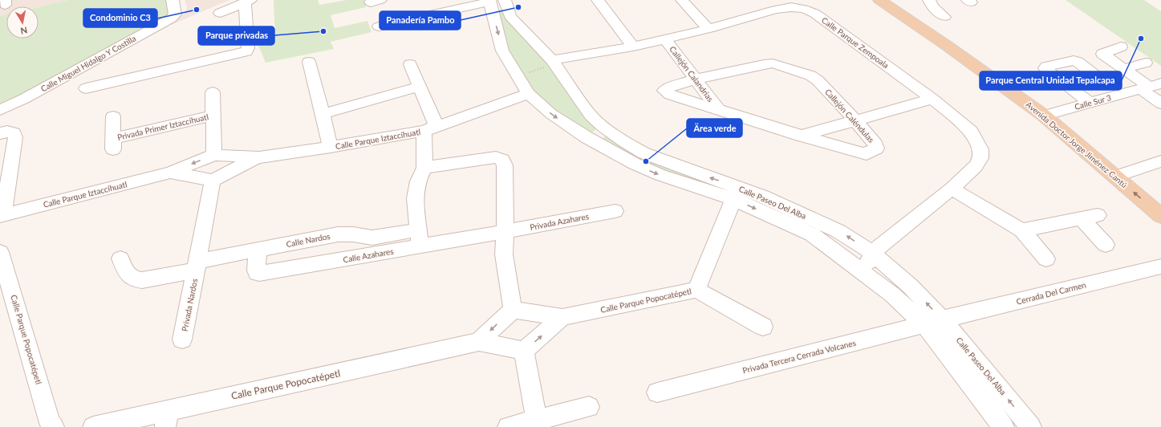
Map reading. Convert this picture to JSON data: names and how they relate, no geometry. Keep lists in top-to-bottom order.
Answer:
{
  "streets": {
    "main road": ["Avenida Doctor Jorge Jiménez Cantú"],
    "street": [
      "Calle Parque Zempoala",
      "Calle Miguel Hidalgo Y Costilla",
      "Callejón Calandrias",
      "Calle Sur 3",
      "Callejón Caléndulas",
      "Privada Primer Iztaccíhuatl",
      "Calle Parque Iztaccíhuatl",
      "Calle Paseo Del Alba",
      "Privada Azahares",
      "Calle Nardos",
      "Calle Azahares",
      "Cerrada Del Carmen",
      "Calle Parque Popocatépetl",
      "Privada Nardos",
      "Privada Tercera Cerrada Volcanes"
    ]
  },
  "crossings": [
    ["Calle Parque Zempoala", "Callejón Calandrias"],
    ["Calle Parque Zempoala", "Calle Paseo Del Alba"],
    ["Callejón Calandrias", "Callejón Caléndulas"],
    ["Calle Sur 3", "Avenida Doctor Jorge Jiménez Cantú"],
    ["Privada Primer Iztaccíhuatl", "Calle Parque Iztaccíhuatl"],
    ["Calle Parque Iztaccíhuatl", "Calle Paseo Del Alba"],
    ["Calle Paseo Del Alba", "Cerrada Del Carmen"],
    ["Calle Paseo Del Alba", "Calle Parque Popocatépetl"],
    ["Calle Paseo Del Alba", "Privada Tercera Cerrada Volcanes"],
    ["Privada Azahares", "Calle Azahares"],
    ["Calle Nardos", "Calle Azahares"],
    ["Calle Nardos", "Privada Nardos"],
    ["Cerrada Del Carmen", "Privada Tercera Cerrada Volcanes"]
  ],
  "places": [
    "Panadería Pambo",
    "Condominio C3",
    "Parque privadas",
    "Parque Central Unidad Tepalcapa",
    "Ärea verde"
  ],
  "north": "bottom"
}
